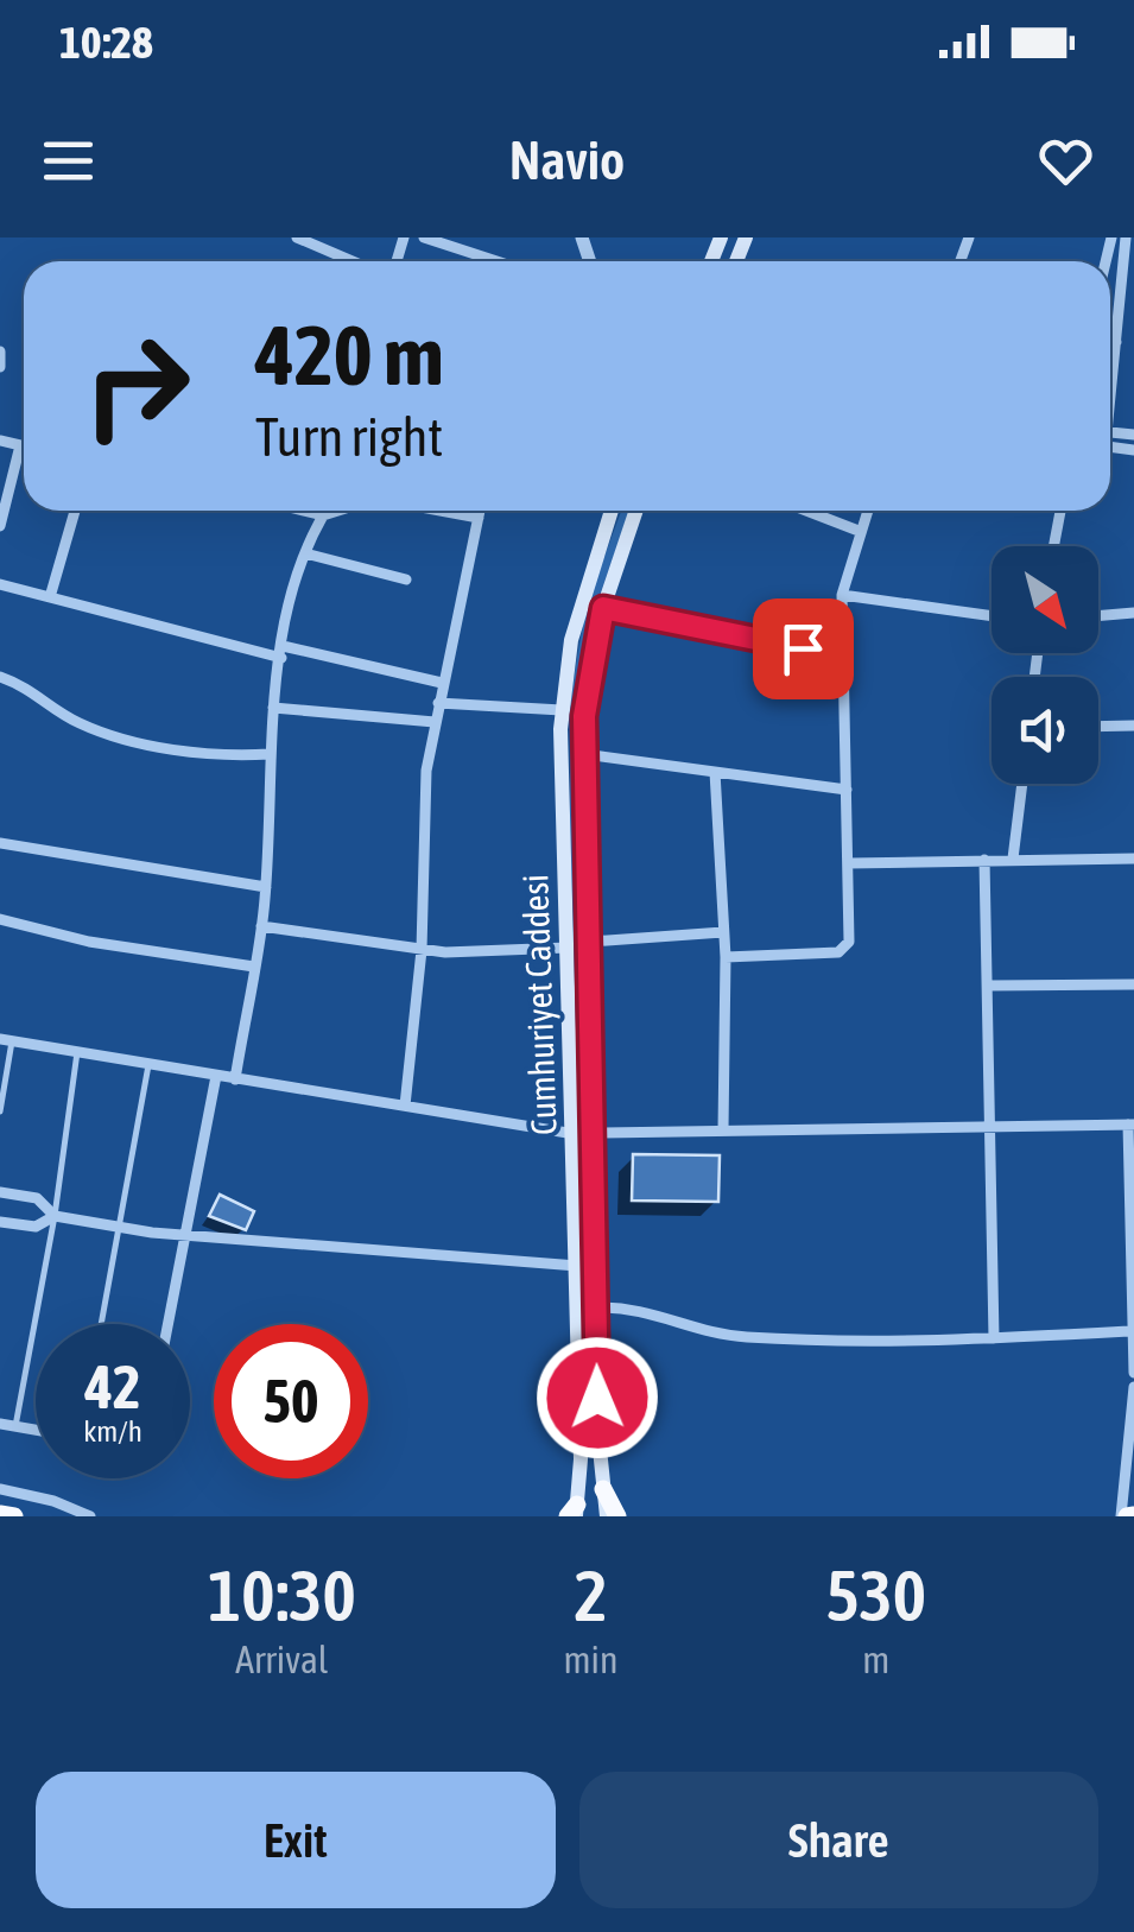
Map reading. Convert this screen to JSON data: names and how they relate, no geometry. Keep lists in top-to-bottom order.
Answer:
{
  "streets": {
    "main road": ["Cumhuriyet Caddesi"]
  },
  "north": "bottom right",
  "page": {
    "status": "10:28",
    "header": "Navio",
    "turn": ["420 m", "Turn right"],
    "speed": "42 km/h",
    "limit": "50",
    "eta": [
      "10:30",
      "Arrival",
      "2",
      "min",
      "530",
      "m"
    ],
    "buttons": ["Exit", "Share"]
  }
}
